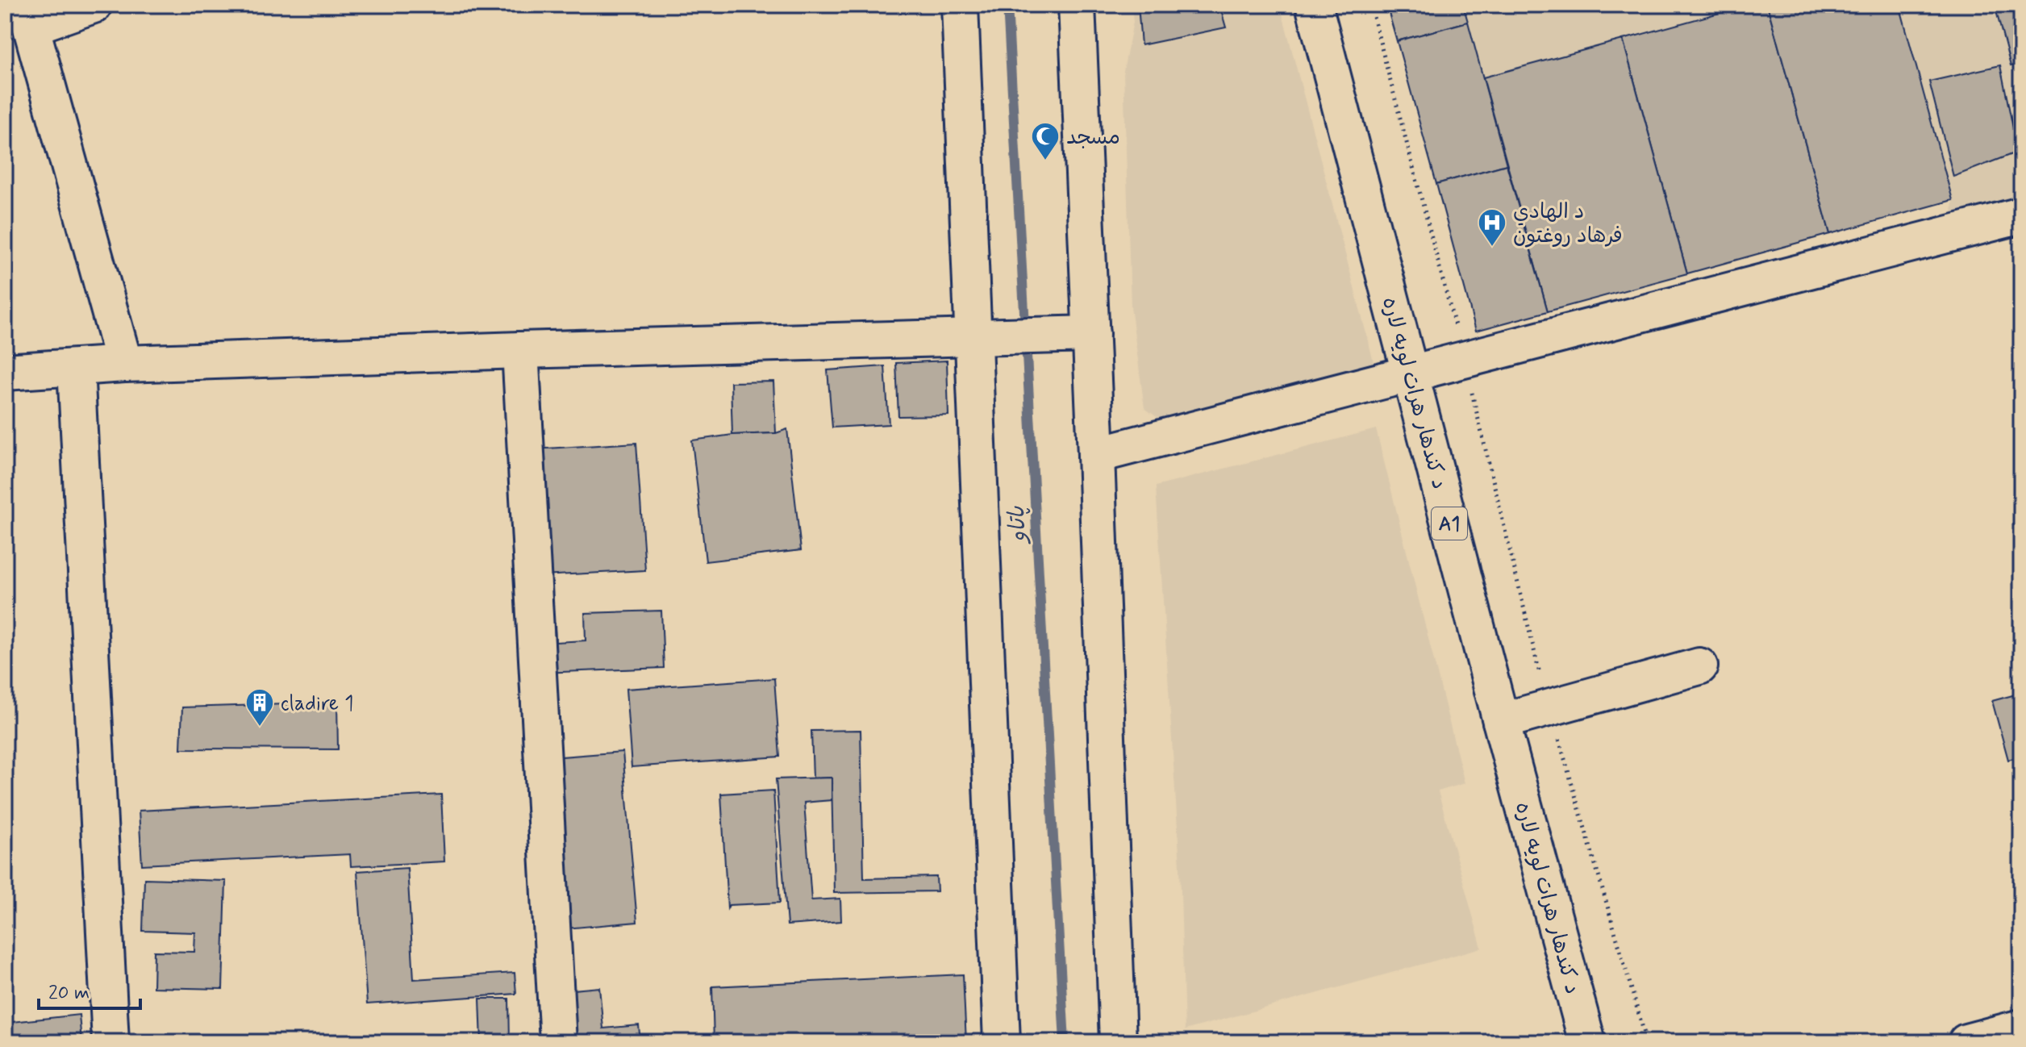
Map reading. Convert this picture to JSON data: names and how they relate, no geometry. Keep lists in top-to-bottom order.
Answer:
{
  "streets": {
    "street": ["د کندهار هرات لویه لاره", "A1"]
  },
  "water": ["پاتاو"],
  "places": {
    "mosque": ["مسجد"],
    "hospital": ["د الهادي فرهاد روغتون"],
    "building": ["cladire 1"]
  },
  "scale_bar": "20 m"
}
